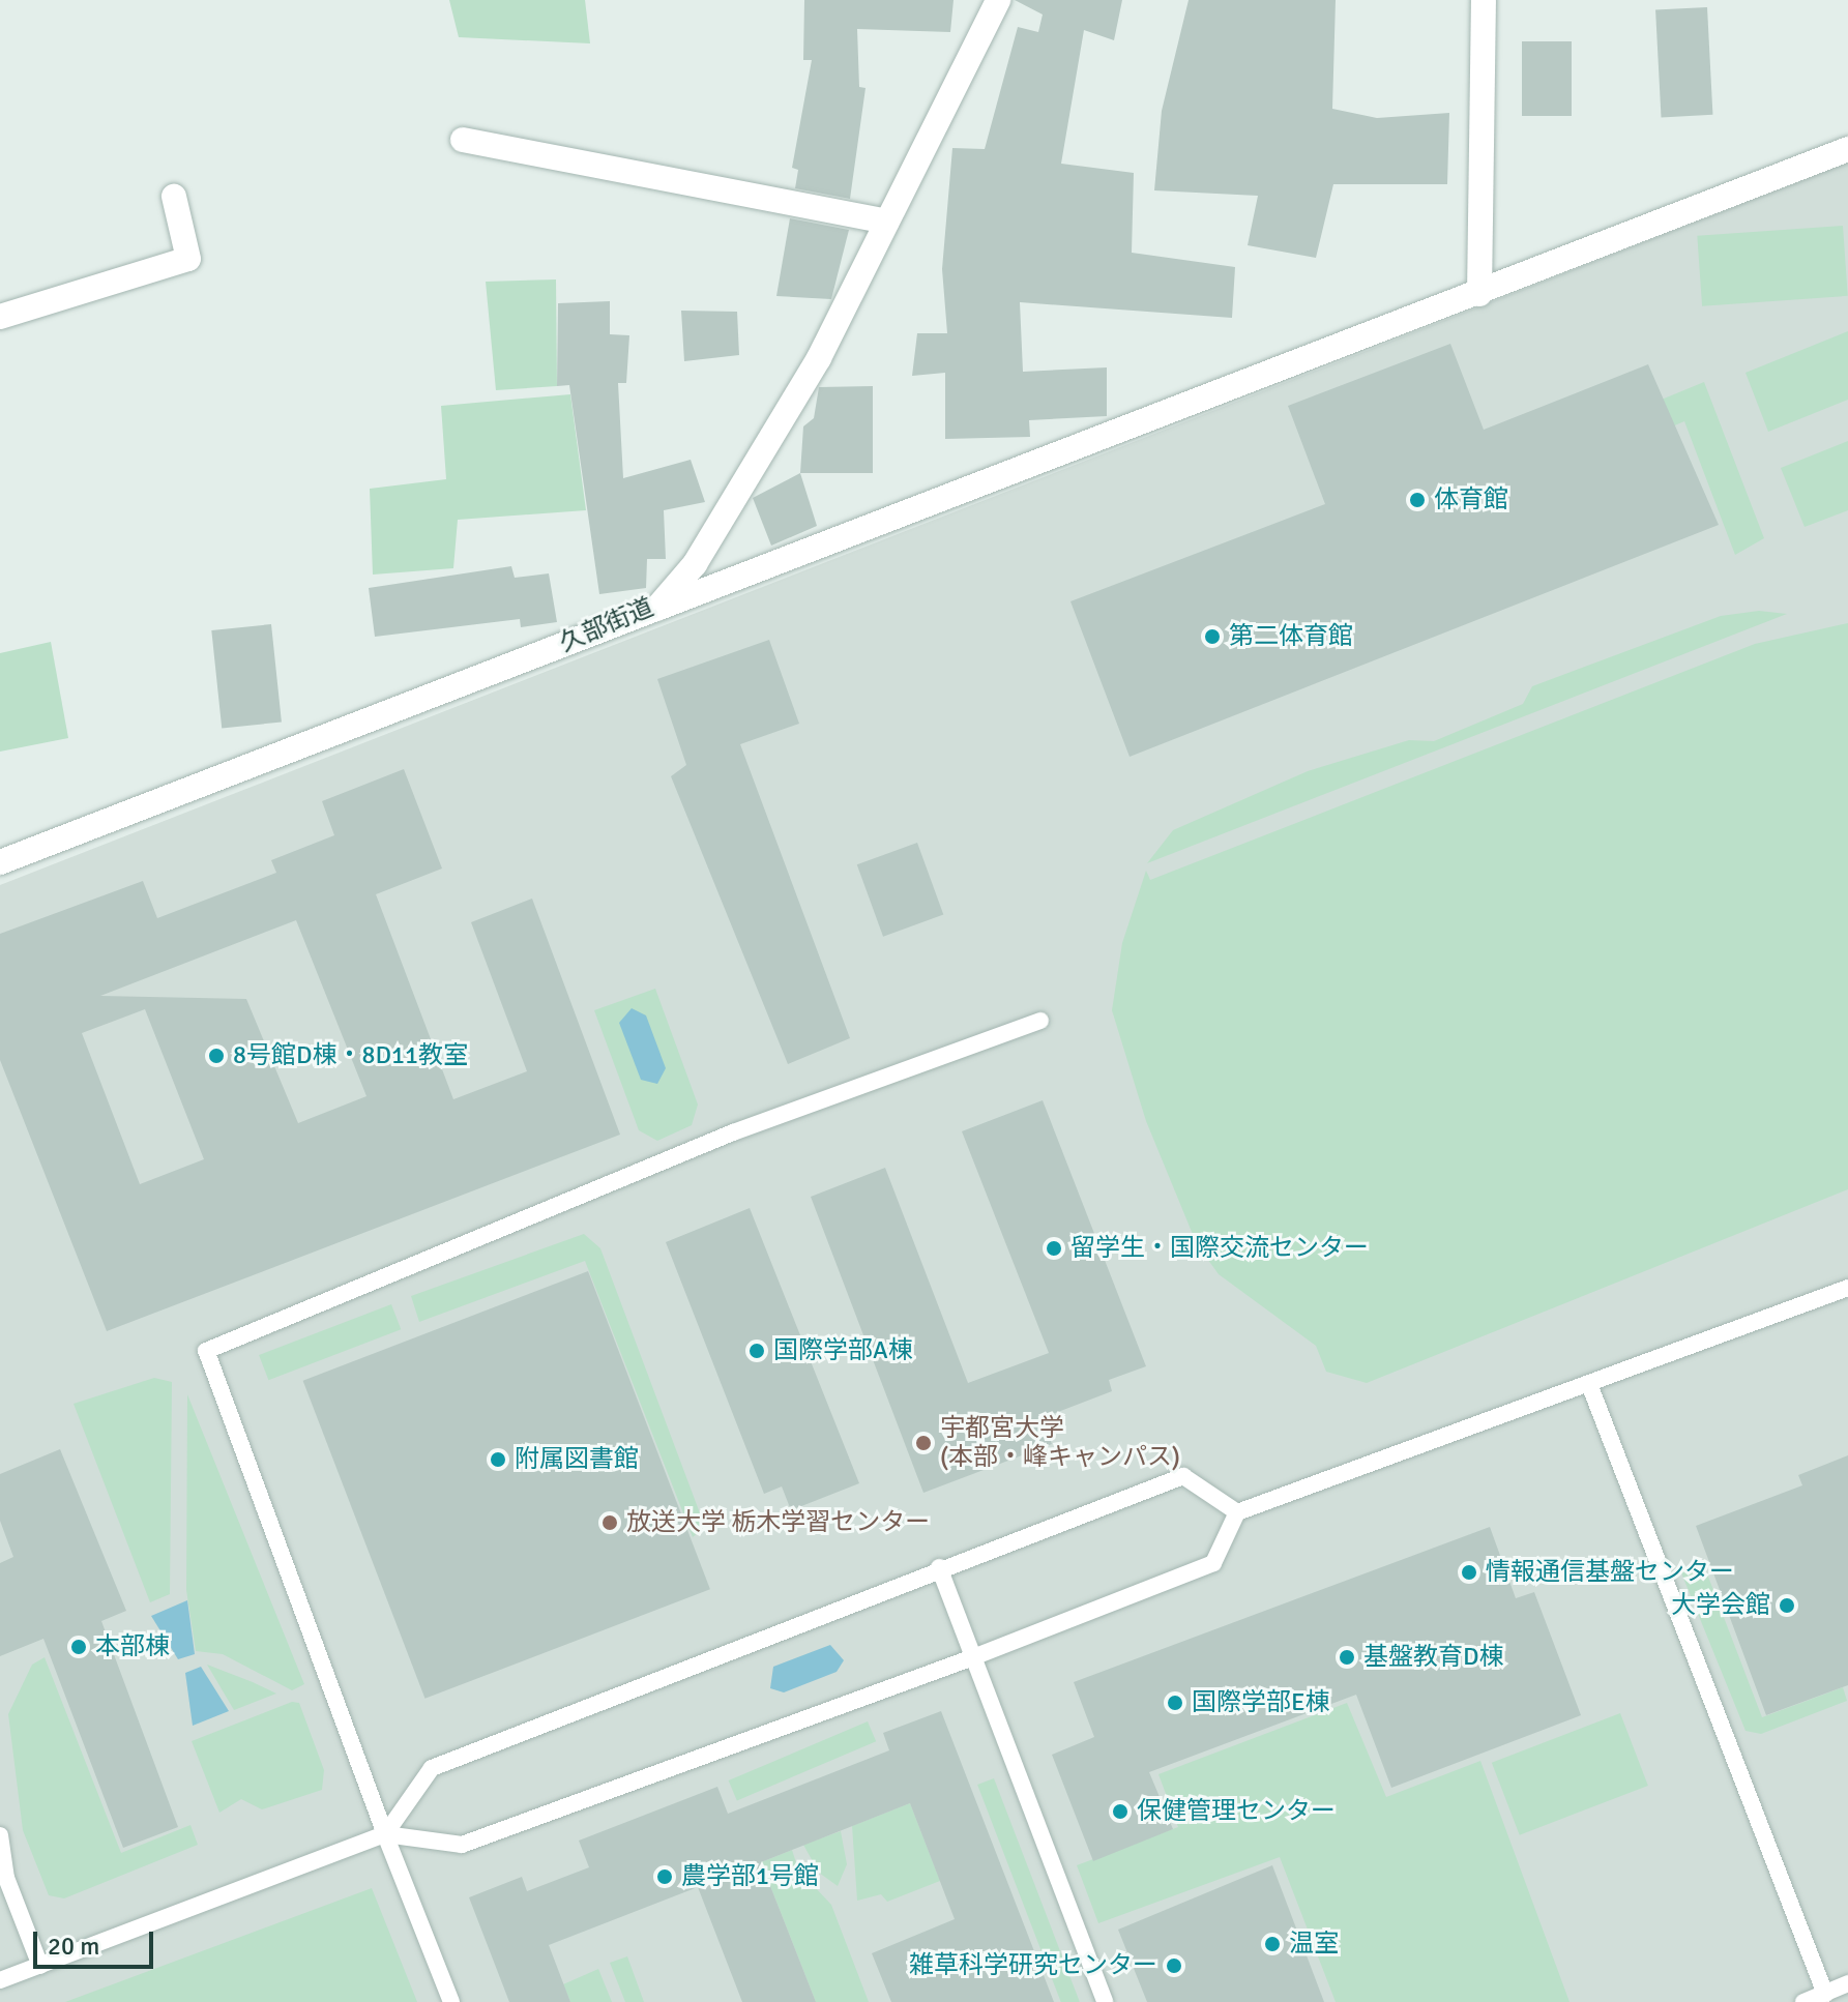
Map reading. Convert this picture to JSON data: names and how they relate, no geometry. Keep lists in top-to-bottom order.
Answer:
{
  "streets": {
    "street": ["久部街道"]
  },
  "places": [
    "体育館",
    "第二体育館",
    "8号館D棟・8D11教室",
    "留学生・国際交流センター",
    "国際学部A棟",
    "宇都宮大学 (本部・峰キャンパス)",
    "附属図書館",
    "放送大学 栃木学習センター",
    "情報通信基盤センター",
    "大学会館",
    "本部棟",
    "基盤教育D棟",
    "国際学部E棟",
    "保健管理センター",
    "農学部1号館",
    "温室",
    "雑草科学研究センター"
  ],
  "scale_bar": "20 m"
}
